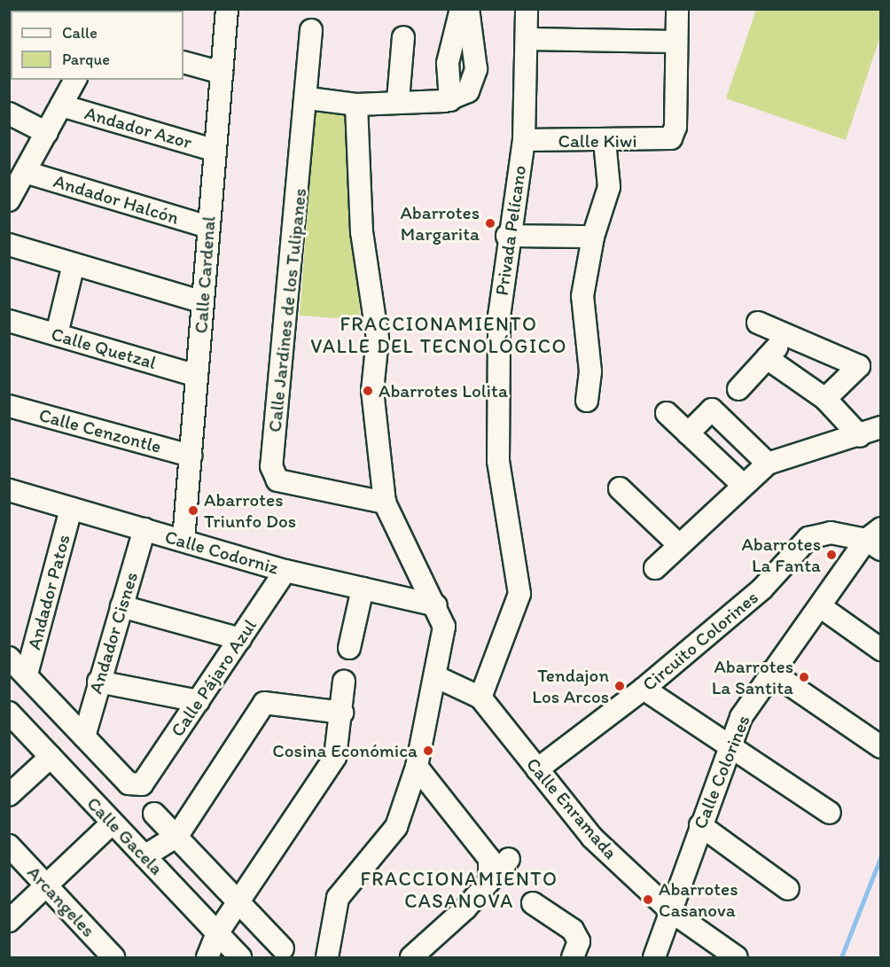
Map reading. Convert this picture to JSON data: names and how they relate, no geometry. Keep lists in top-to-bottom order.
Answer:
{
  "streets": {
    "street": [
      "Andador Azor",
      "Calle Kiwi",
      "Andador Halcón",
      "Privada Pelícano",
      "Calle Cardenal",
      "Calle Jardines de los Tulipanes",
      "Calle Quetzal",
      "Calle Cenzontle",
      "Calle Codorniz",
      "Andador Patos",
      "Andador Cisnes",
      "Circuito Colorines",
      "Calle Pájaro Azul",
      "Calle Colorines",
      "Calle Enramada",
      "Calle Gacela",
      "Arcangeles"
    ]
  },
  "crossings": [
    ["Andador Azor", "Calle Cardenal"],
    ["Calle Kiwi", "Privada Pelícano"],
    ["Andador Halcón", "Calle Cardenal"],
    ["Privada Pelícano", "Calle Enramada"],
    ["Calle Cardenal", "Calle Quetzal"],
    ["Calle Cardenal", "Calle Cenzontle"],
    ["Calle Cardenal", "Calle Codorniz"],
    ["Calle Codorniz", "Andador Patos"],
    ["Calle Codorniz", "Andador Cisnes"],
    ["Calle Codorniz", "Calle Pájaro Azul"],
    ["Andador Patos", "Calle Gacela"],
    ["Andador Cisnes", "Calle Gacela"],
    ["Circuito Colorines", "Calle Colorines"],
    ["Circuito Colorines", "Calle Enramada"],
    ["Calle Pájaro Azul", "Calle Gacela"],
    ["Calle Colorines", "Calle Enramada"]
  ],
  "districts": ["FRACCIONAMIENTO VALLE DEL TECNOLÓGICO", "FRACCIONAMIENTO CASANOVA"],
  "places": [
    "Abarrotes Margarita",
    "Abarrotes Lolita",
    "Abarrotes Triunfo Dos",
    "Abarrotes La Fanta",
    "Abarrotes La Santita",
    "Tendajon Los Arcos",
    "Cosina Económica",
    "Abarrotes Casanova"
  ],
  "legend": ["Calle", "Parque"]
}
